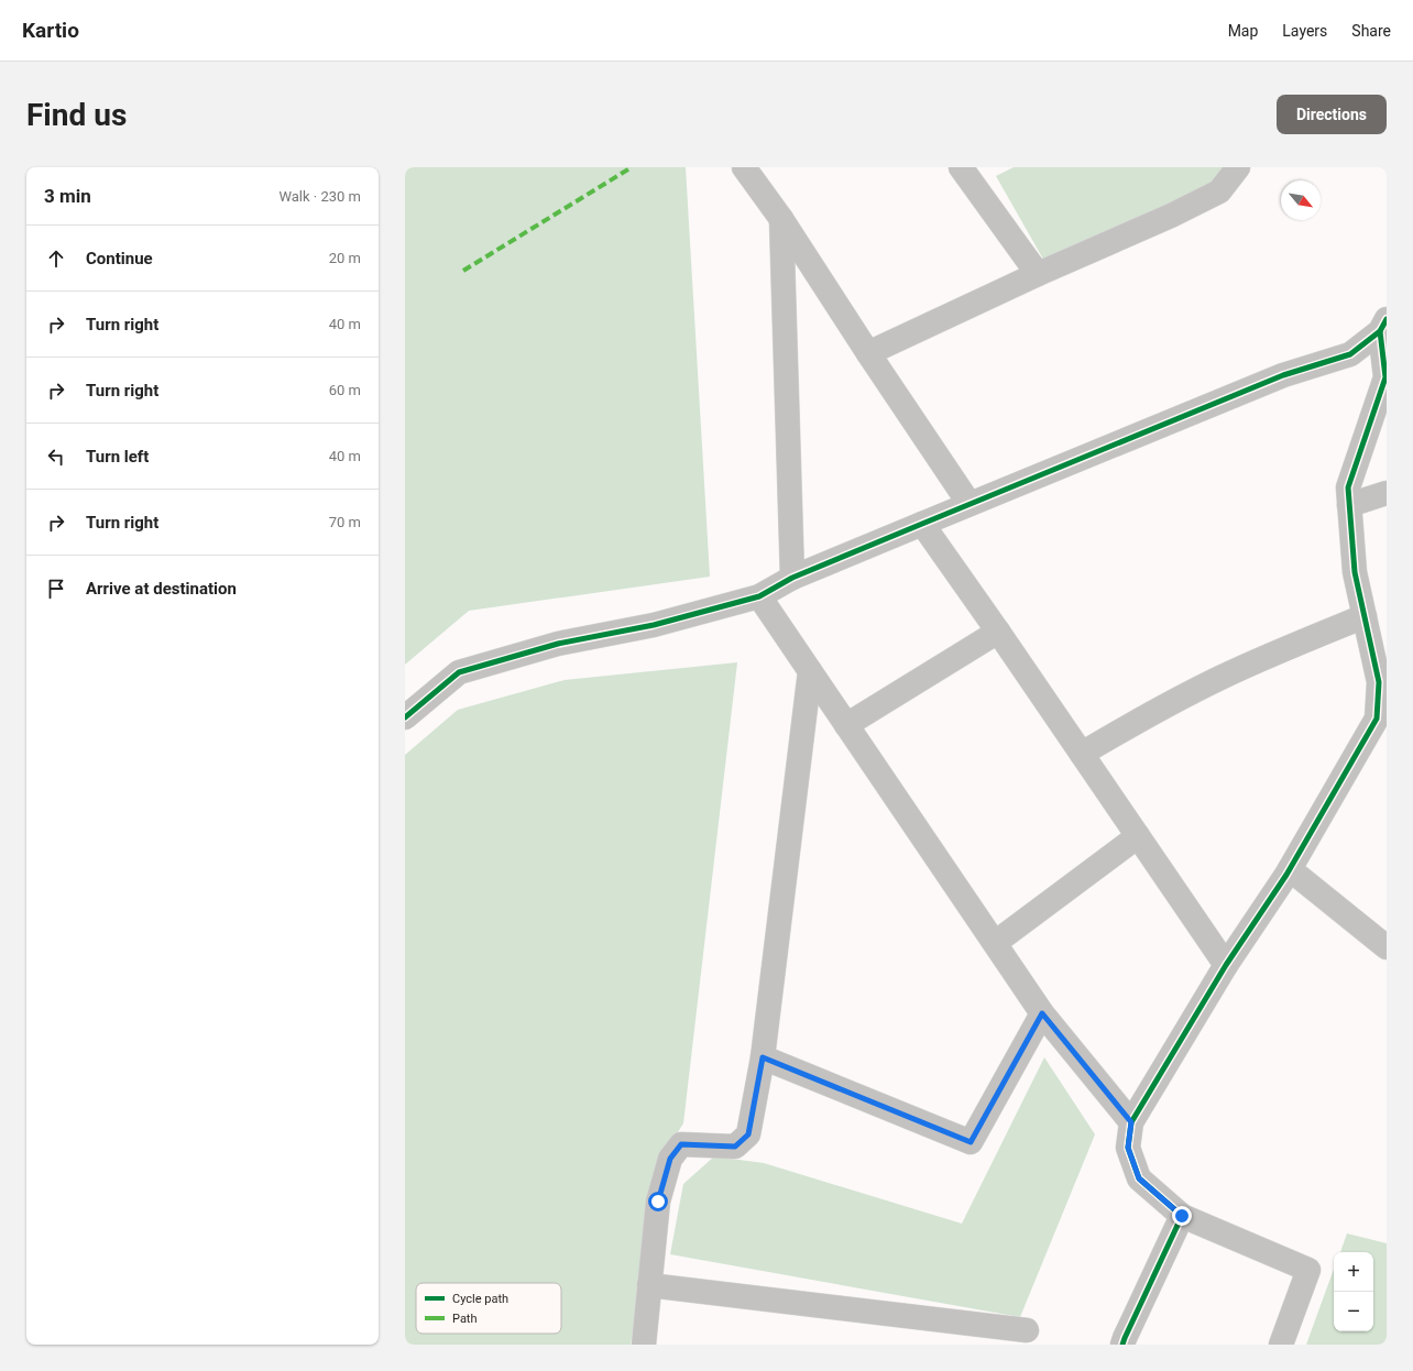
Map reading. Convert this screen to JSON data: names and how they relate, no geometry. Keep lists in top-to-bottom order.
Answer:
{
  "legend": ["Cycle path", "Path"],
  "north": "bottom right",
  "page": {
    "header": "Kartio",
    "nav": ["Map", "Layers", "Share"],
    "buttons": "Directions",
    "title": "Find us",
    "heading": ["3 min", "Walk · 230 m"],
    "list": [
      ["Continue", "20 m"],
      ["Turn right", "40 m"],
      ["Turn right", "60 m"],
      ["Turn left", "40 m"],
      ["Turn right", "70 m"],
      "Arrive at destination"
    ],
    "map_buttons": ["+", "−"]
  }
}
